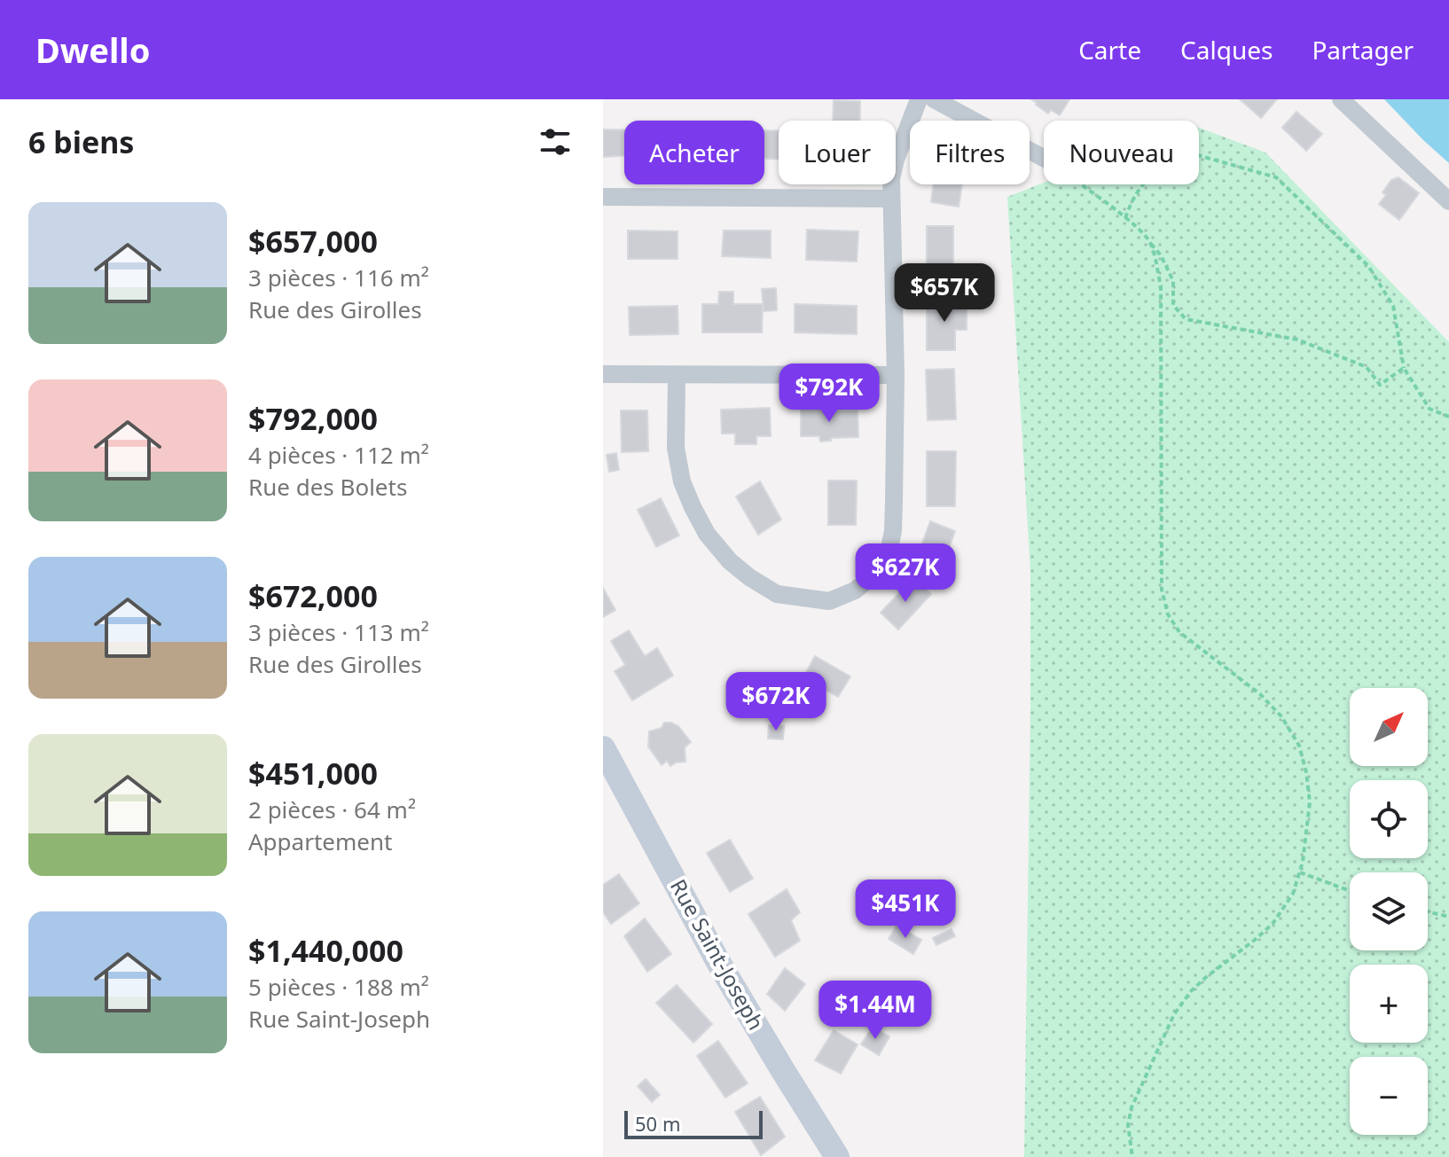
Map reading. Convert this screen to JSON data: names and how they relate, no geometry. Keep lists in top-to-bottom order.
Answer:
{
  "streets": {
    "street": ["Rue Saint-Joseph"]
  },
  "scale_bar": "50 m",
  "north": "top right",
  "page": {
    "header": "Dwello",
    "nav": ["Carte", "Calques", "Partager"],
    "heading": "6 biens",
    "chip": [
      "Acheter",
      "Louer",
      "Filtres",
      "Nouveau"
    ],
    "list": [
      {
        "name": "$657,000",
        "note": "3 pièces · 116 m² · Rue des Girolles"
      },
      {
        "name": "$792,000",
        "note": "4 pièces · 112 m² · Rue des Bolets"
      },
      {
        "name": "$672,000",
        "note": "3 pièces · 113 m² · Rue des Girolles"
      },
      {
        "name": "$451,000",
        "note": "2 pièces · 64 m² · Appartement"
      },
      {
        "name": "$1,440,000",
        "note": "5 pièces · 188 m² · Rue Saint-Joseph"
      }
    ],
    "price": [
      "$657K",
      "$792K",
      "$627K",
      "$672K",
      "$451K",
      "$1.44M"
    ],
    "map_buttons": ["+", "−"],
    "scale": "50 m"
  }
}
